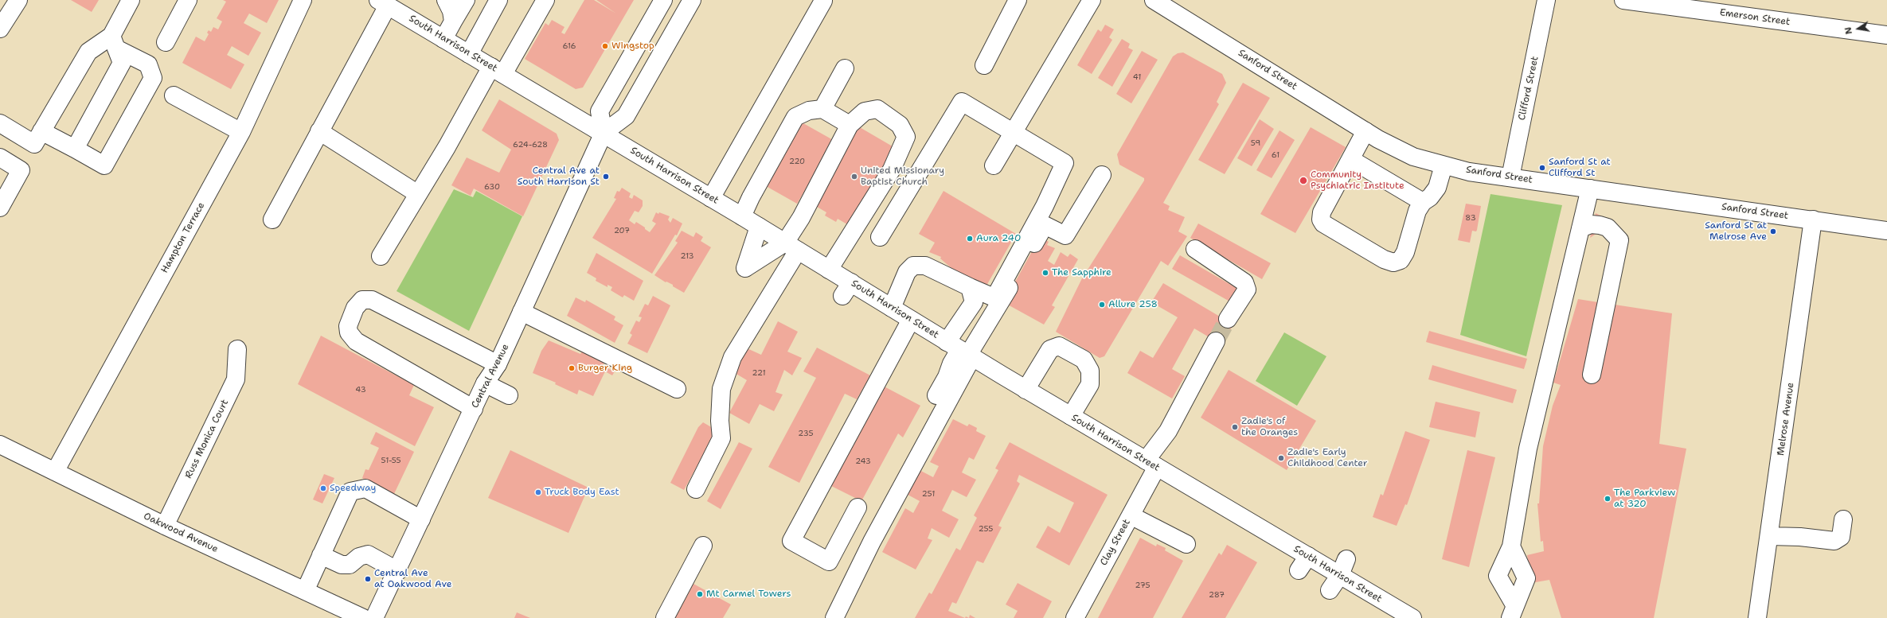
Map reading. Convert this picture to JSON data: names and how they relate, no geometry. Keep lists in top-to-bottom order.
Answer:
{
  "streets": {
    "main road": [
      "Emerson Street",
      "South Harrison Street",
      "Sanford Street",
      "Clifford Street",
      "Hampton Terrace",
      "Central Avenue",
      "Melrose Avenue",
      "Russ Monica Court",
      "Oakwood Avenue",
      "Clay Street"
    ]
  },
  "crossings": [
    ["South Harrison Street", "Central Avenue"],
    ["South Harrison Street", "Clay Street"],
    ["Sanford Street", "Clifford Street"],
    ["Sanford Street", "Melrose Avenue"],
    ["Hampton Terrace", "Oakwood Avenue"],
    ["Russ Monica Court", "Oakwood Avenue"]
  ],
  "places": [
    "Wingstop",
    "Sanford St at Clifford St",
    "Central Ave at South Harrison St",
    "United Missionary Baptist Church",
    "Community Psychiatric Institute",
    "Sanford St at Melrose Ave",
    "Aura 240",
    "The Sapphire",
    "Allure 258",
    "Burger King",
    "Zadie's of the Oranges",
    "Zadie's Early Childhood Center",
    "Speedway",
    "Truck Body East",
    "The Parkview at 320",
    "Central Ave at Oakwood Ave",
    "Mt Carmel Towers"
  ],
  "house_numbers": [
    "616",
    "41",
    "59",
    "624-628",
    "61",
    "220",
    "630",
    "83",
    "207",
    "213",
    "221",
    "43",
    "235",
    "51-55",
    "243",
    "251",
    "255",
    "275",
    "287"
  ],
  "north": "left"
}
